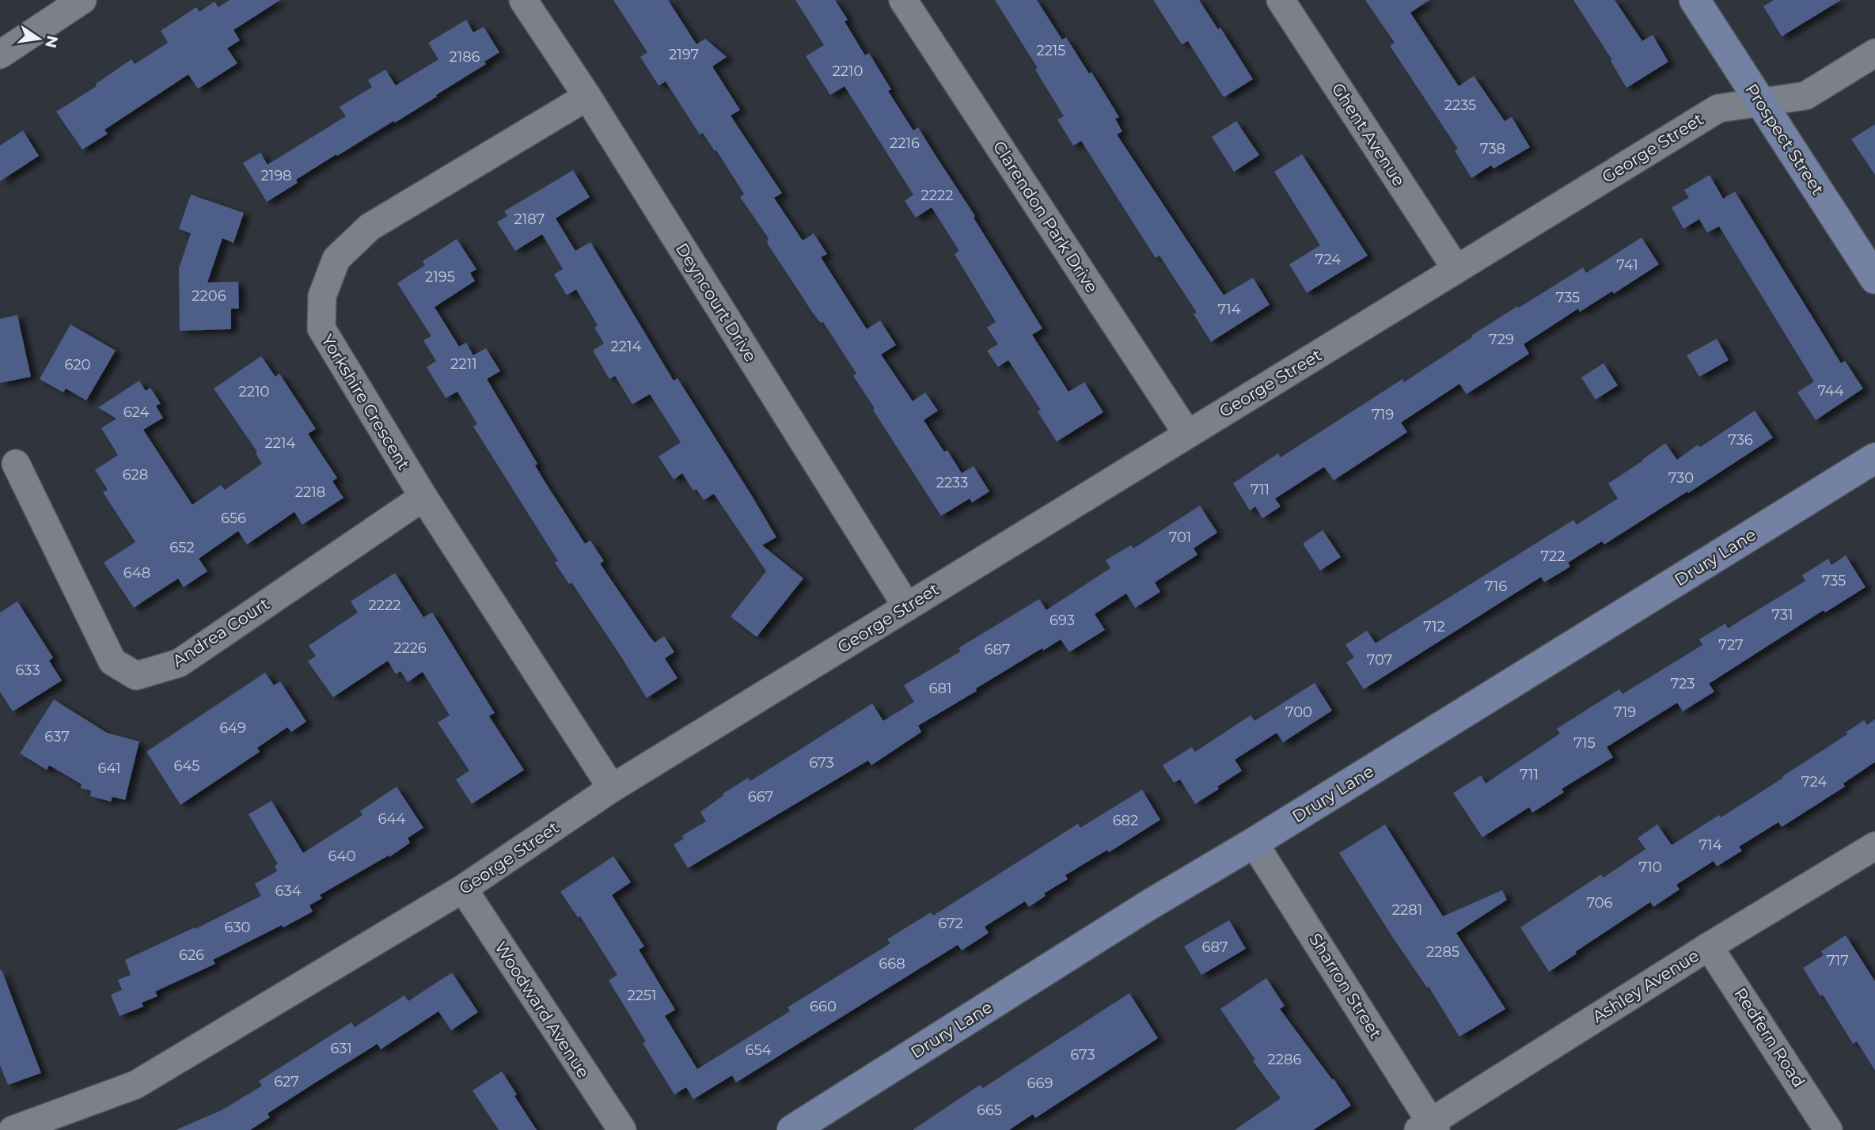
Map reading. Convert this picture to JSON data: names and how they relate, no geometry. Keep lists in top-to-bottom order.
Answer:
{
  "streets": {
    "street": [
      "Ghent Avenue",
      "Prospect Street",
      "George Street",
      "Clarendon Park Drive",
      "Deyncourt Drive",
      "Yorkshire Crescent",
      "Drury Lane",
      "Andrea Court",
      "Sharron Street",
      "Ashley Avenue",
      "Woodward Avenue",
      "Redfern Road"
    ]
  },
  "crossings": [
    ["Ghent Avenue", "George Street"],
    ["Prospect Street", "George Street"],
    ["George Street", "Clarendon Park Drive"],
    ["George Street", "Deyncourt Drive"],
    ["George Street", "Yorkshire Crescent"],
    ["George Street", "Woodward Avenue"],
    ["Deyncourt Drive", "Yorkshire Crescent"],
    ["Yorkshire Crescent", "Andrea Court"],
    ["Drury Lane", "Sharron Street"],
    ["Sharron Street", "Ashley Avenue"],
    ["Ashley Avenue", "Redfern Road"]
  ],
  "house_numbers": [
    "2215",
    "2197",
    "2186",
    "2210",
    "2235",
    "2216",
    "738",
    "2198",
    "2222",
    "2187",
    "724",
    "741",
    "2195",
    "2206",
    "735",
    "714",
    "729",
    "2214",
    "2211",
    "620",
    "744",
    "2210",
    "624",
    "719",
    "736",
    "2214",
    "628",
    "730",
    "2233",
    "711",
    "2218",
    "656",
    "701",
    "652",
    "722",
    "648",
    "735",
    "716",
    "2222",
    "731",
    "693",
    "712",
    "727",
    "2226",
    "687",
    "707",
    "633",
    "723",
    "681",
    "700",
    "719",
    "649",
    "637",
    "715",
    "673",
    "645",
    "641",
    "711",
    "724",
    "667",
    "644",
    "682",
    "714",
    "640",
    "710",
    "634",
    "706",
    "2281",
    "672",
    "630",
    "687",
    "2285",
    "626",
    "717",
    "668",
    "2251",
    "660",
    "631",
    "654",
    "673",
    "2286",
    "627",
    "669",
    "665"
  ],
  "north": "right"
}
